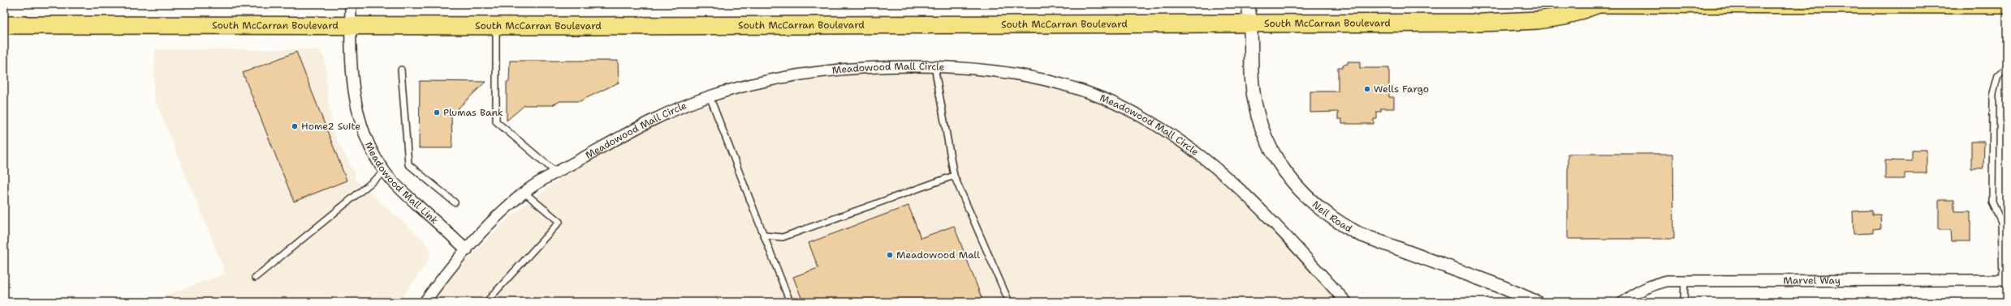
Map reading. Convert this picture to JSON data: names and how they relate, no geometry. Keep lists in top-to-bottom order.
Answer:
{
  "streets": {
    "main road": ["South McCarran Boulevard"],
    "street": [
      "Meadowood Mall Circle",
      "Meadowood Mall Link",
      "Neil Road",
      "Marvel Way"
    ]
  },
  "crossings": [
    ["South McCarran Boulevard", "Meadowood Mall Link"],
    ["South McCarran Boulevard", "Neil Road"],
    ["Meadowood Mall Circle", "Meadowood Mall Link"]
  ],
  "places": [
    "Wells Fargo",
    "Plumas Bank",
    "Home2 Suite",
    "Meadowood Mall"
  ]
}
